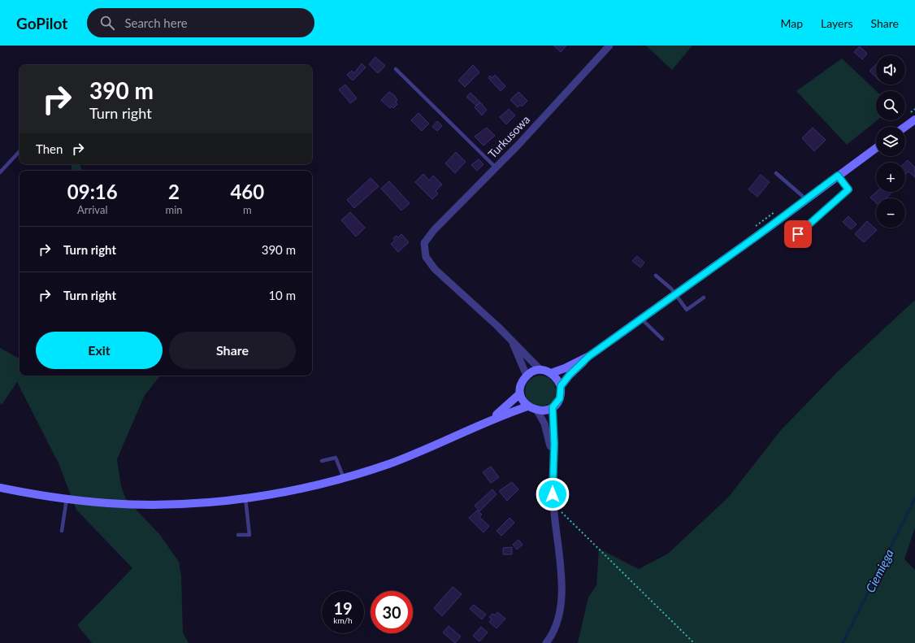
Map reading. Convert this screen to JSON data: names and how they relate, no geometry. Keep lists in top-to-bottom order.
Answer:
{
  "streets": {
    "street": ["Turkusowa"]
  },
  "water": ["Ciemięga"],
  "page": {
    "header": "GoPilot",
    "search": "Search here",
    "nav": ["Map", "Layers", "Share"],
    "map_buttons": ["+", "−"],
    "turn": ["390 m", "Turn right"],
    "then": "Then",
    "eta": [
      "09:16",
      "Arrival",
      "2",
      "min",
      "460",
      "m"
    ],
    "list": [
      {
        "name": "Turn right",
        "value": "390 m"
      },
      {
        "name": "Turn right",
        "value": "10 m"
      }
    ],
    "buttons": ["Exit", "Share"],
    "speed": "19 km/h",
    "limit": "30"
  }
}
